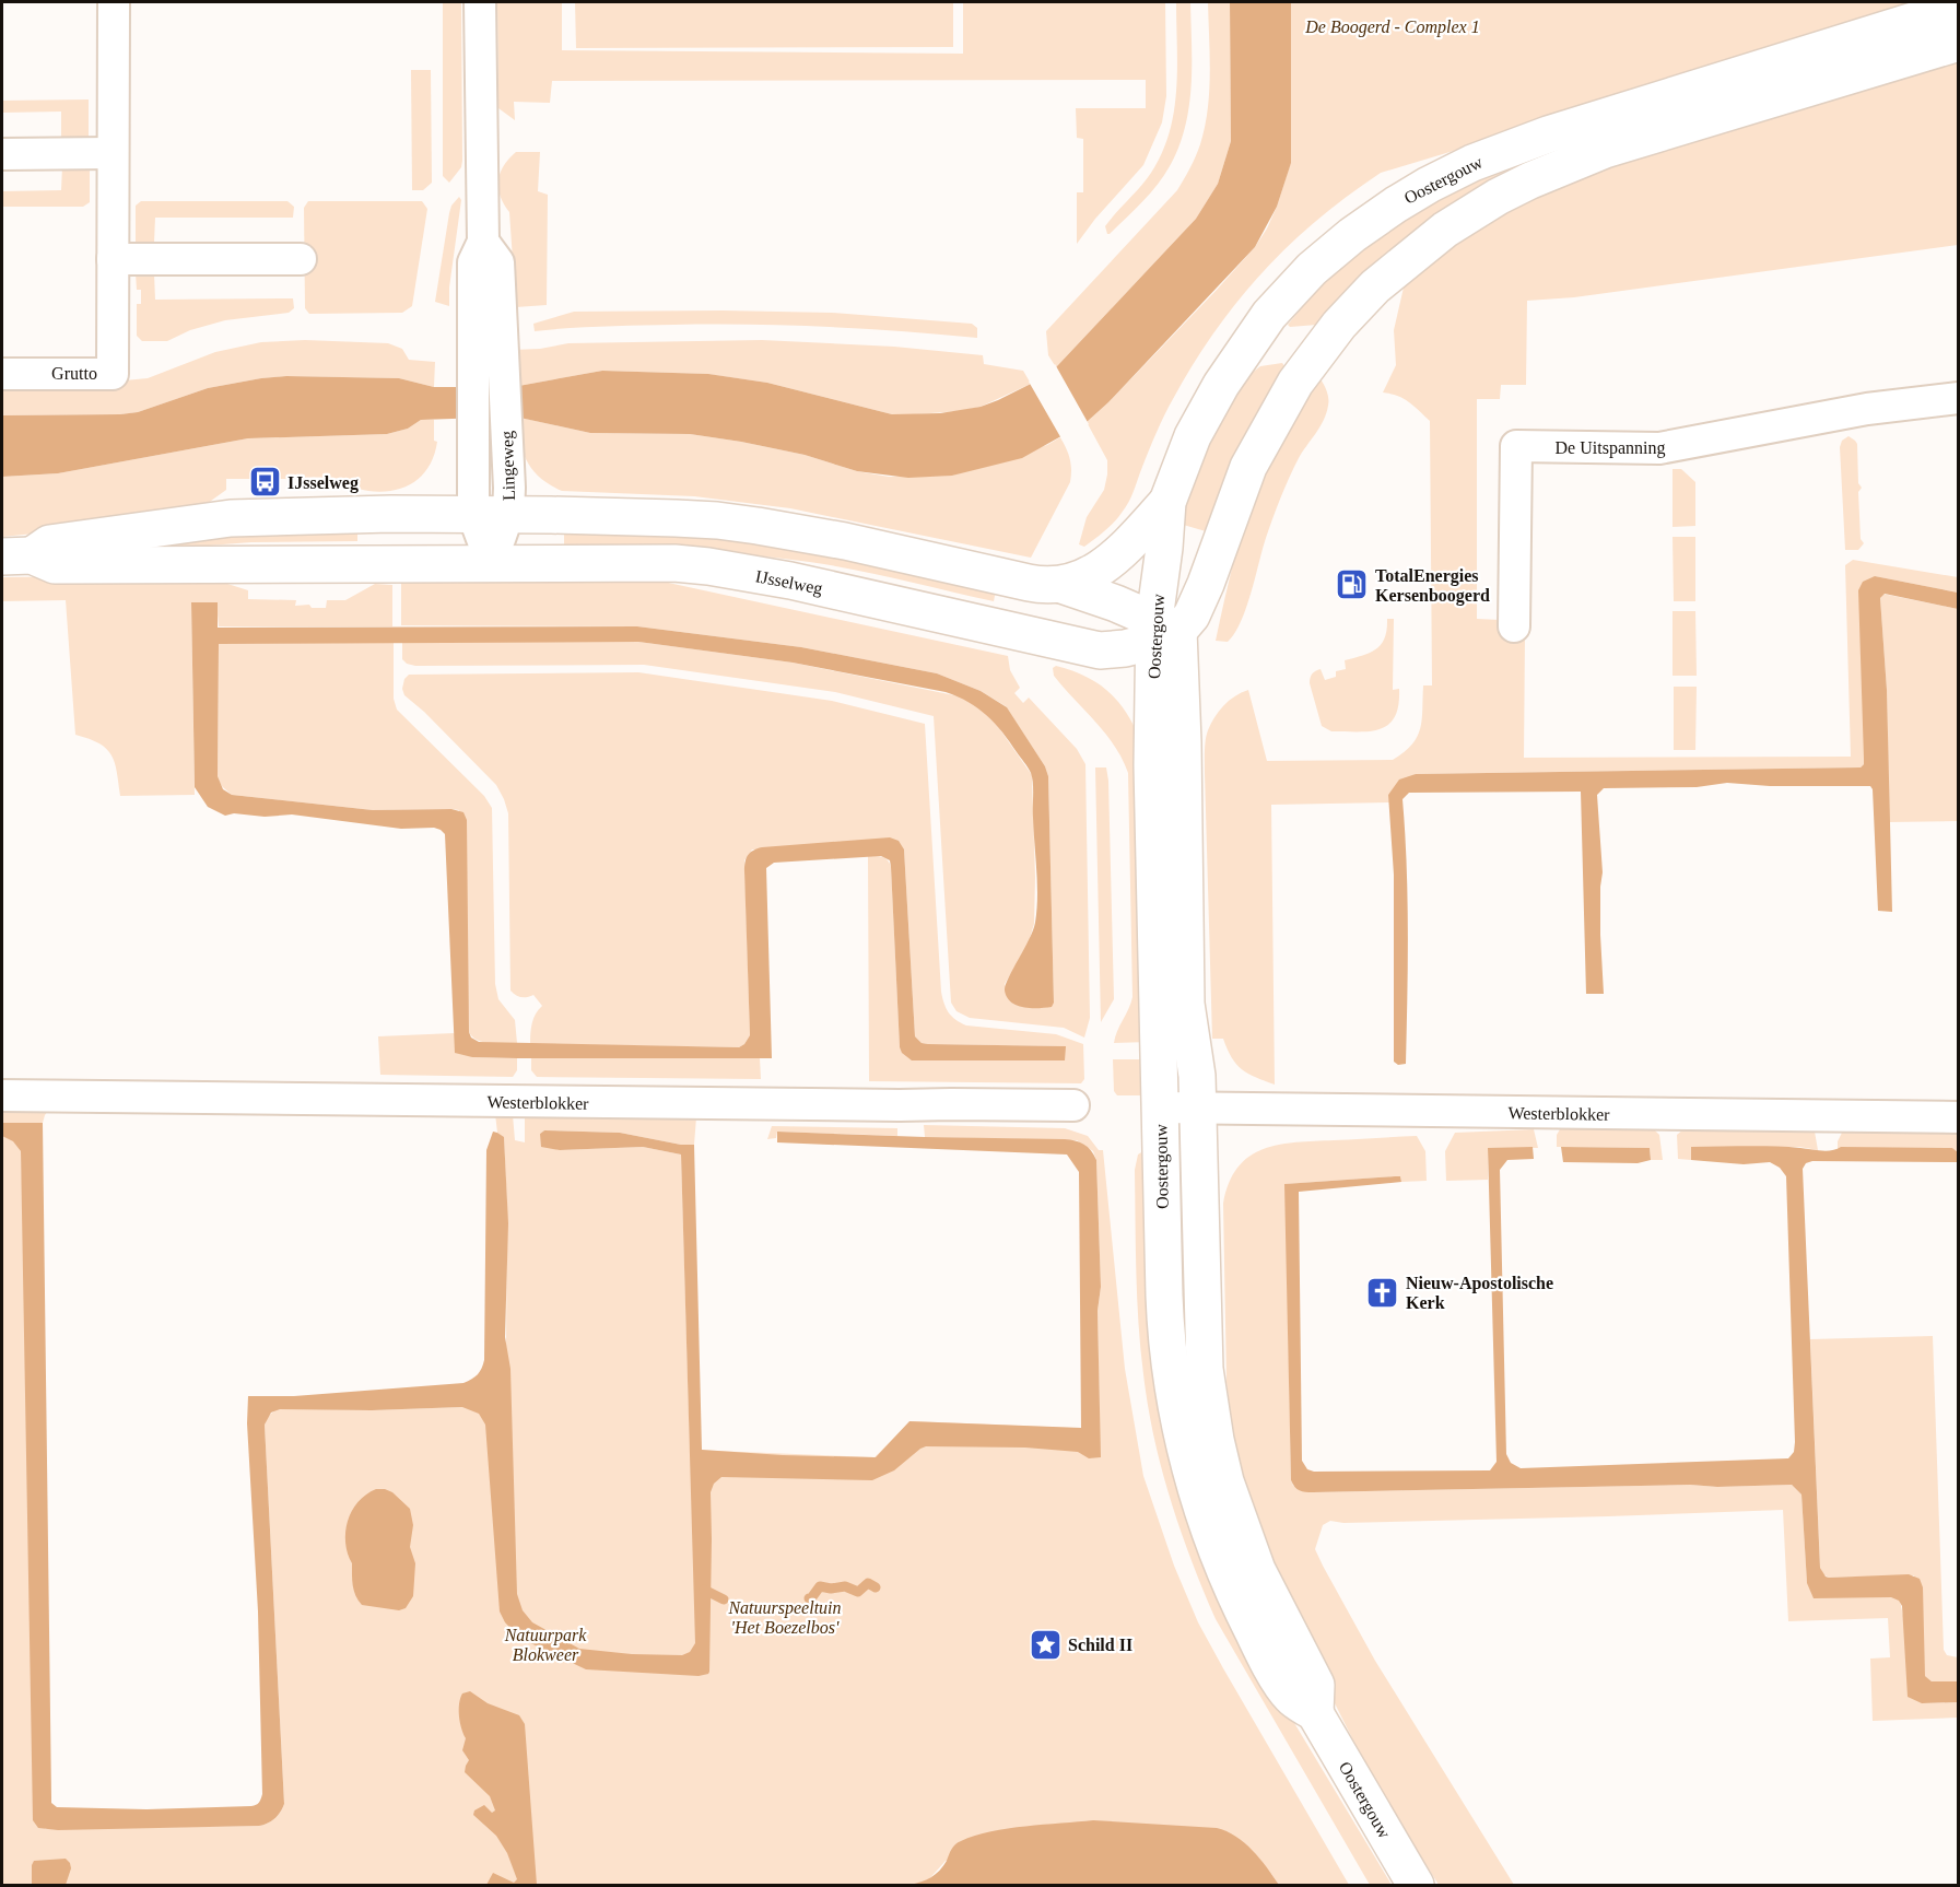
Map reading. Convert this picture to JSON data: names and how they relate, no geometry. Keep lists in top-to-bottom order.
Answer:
{
  "streets": {
    "main road": ["Oostergouw", "IJsselweg"],
    "street": [
      "Grutto",
      "De Uitspanning",
      "Lingeweg",
      "Westerblokker"
    ]
  },
  "crossings": [
    ["Oostergouw", "IJsselweg"],
    ["Oostergouw", "Westerblokker"],
    ["Lingeweg", "IJsselweg"]
  ],
  "parks": ["De Boogerd - Complex 1", "Natuurspeeltuin 'Het Boezelbos'", "Natuurpark Blokweer"],
  "places": {
    "bus stop": ["IJsselweg"],
    "fuel station": ["TotalEnergies Kersenboogerd"],
    "church": ["Nieuw-Apostolische Kerk"],
    "place": ["Schild II"]
  }
}
